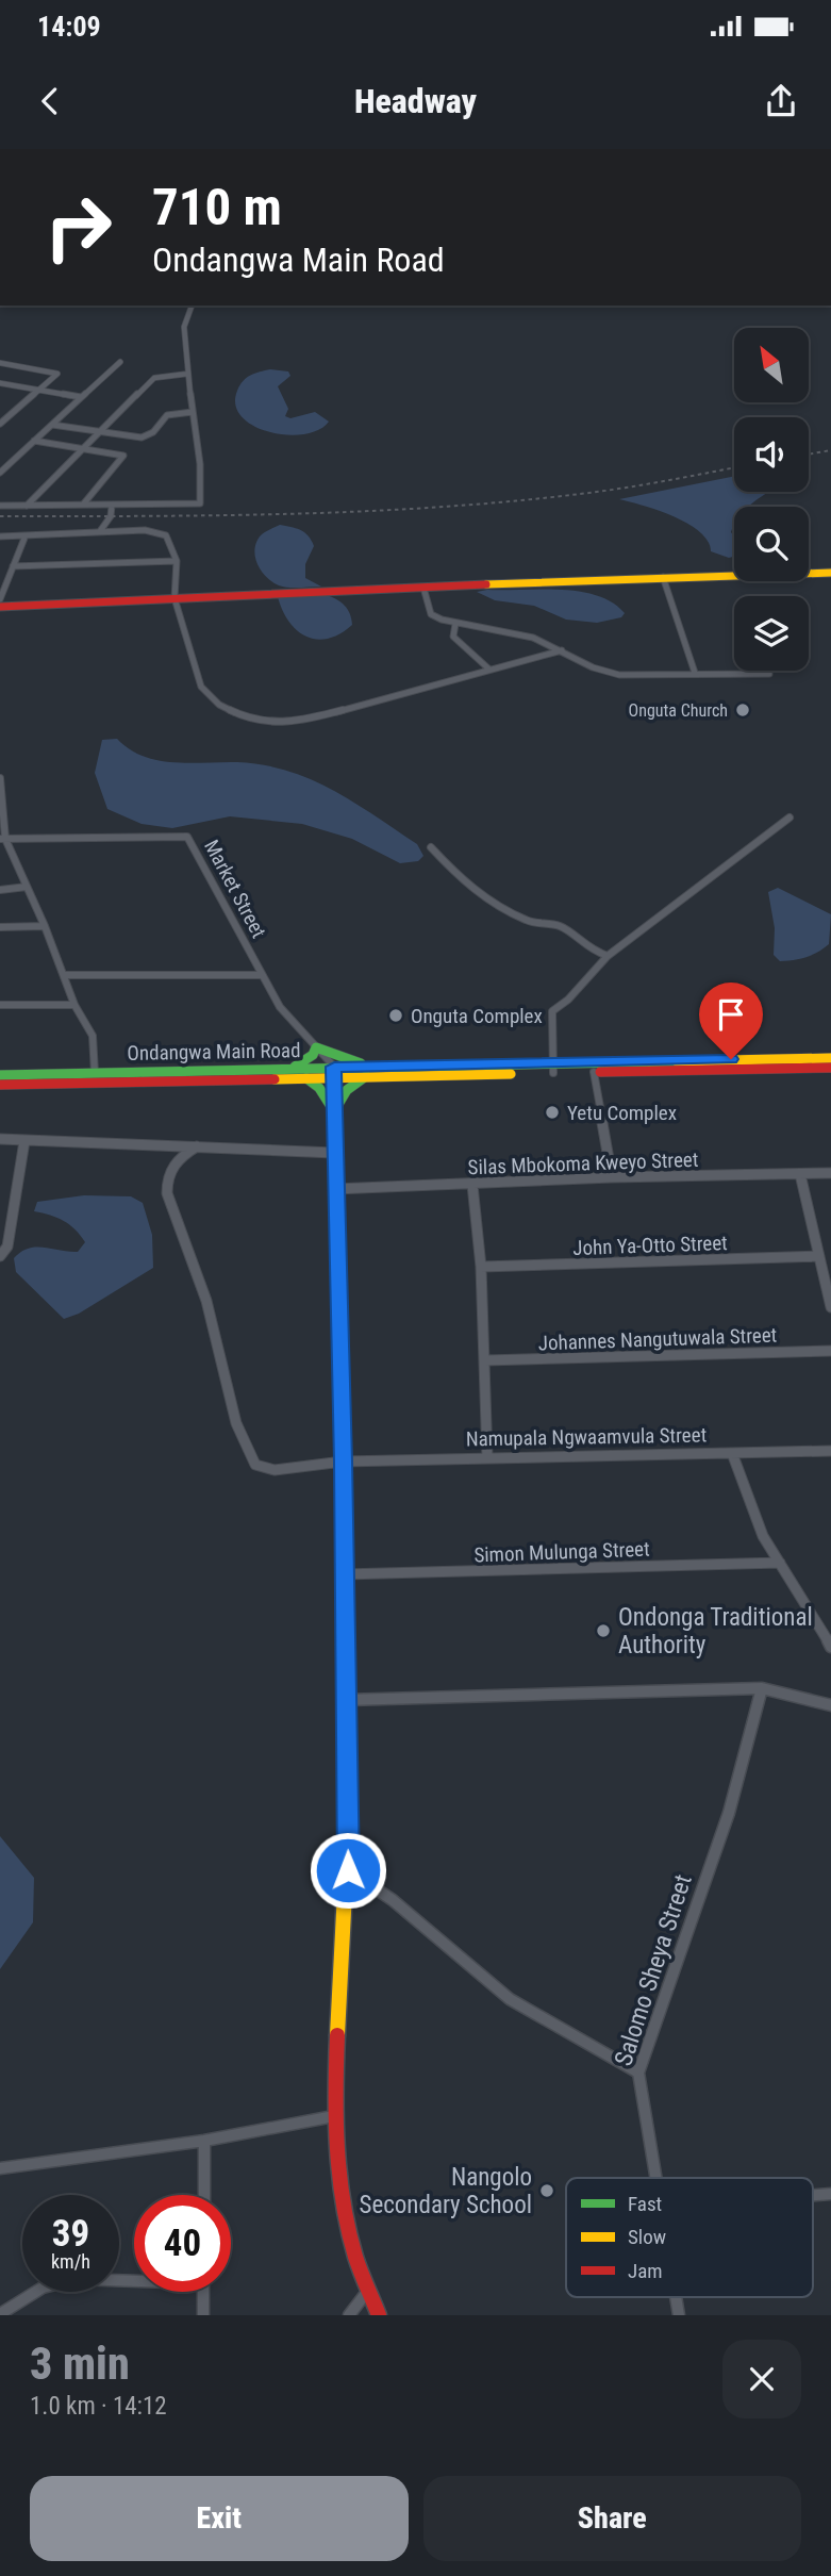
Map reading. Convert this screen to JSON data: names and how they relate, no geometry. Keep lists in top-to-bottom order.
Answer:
{
  "streets": {
    "street": [
      "Market Street",
      "Ondangwa Main Road",
      "Silas Mbokoma Kweyo Street",
      "John Ya-Otto Street",
      "Johannes Nangutuwala Street",
      "Namupala Ngwaamvula Street",
      "Simon Mulunga Street",
      "Salomo Sheya Street"
    ]
  },
  "crossings": [
    ["Market Street", "Ondangwa Main Road"]
  ],
  "places": [
    "Onguta Church",
    "Onguta Complex",
    "Yetu Complex",
    "Ondonga Traditional Authority",
    "Nangolo Secondary School"
  ],
  "legend": ["Fast", "Slow", "Jam"],
  "north": "top left",
  "page": {
    "status": "14:09",
    "header": "Headway",
    "turn": ["710 m", "Ondangwa Main Road"],
    "speed": "39 km/h",
    "limit": "40",
    "heading": ["3 min", "1.0 km · 14:12"],
    "buttons": ["Exit", "Share"]
  }
}
